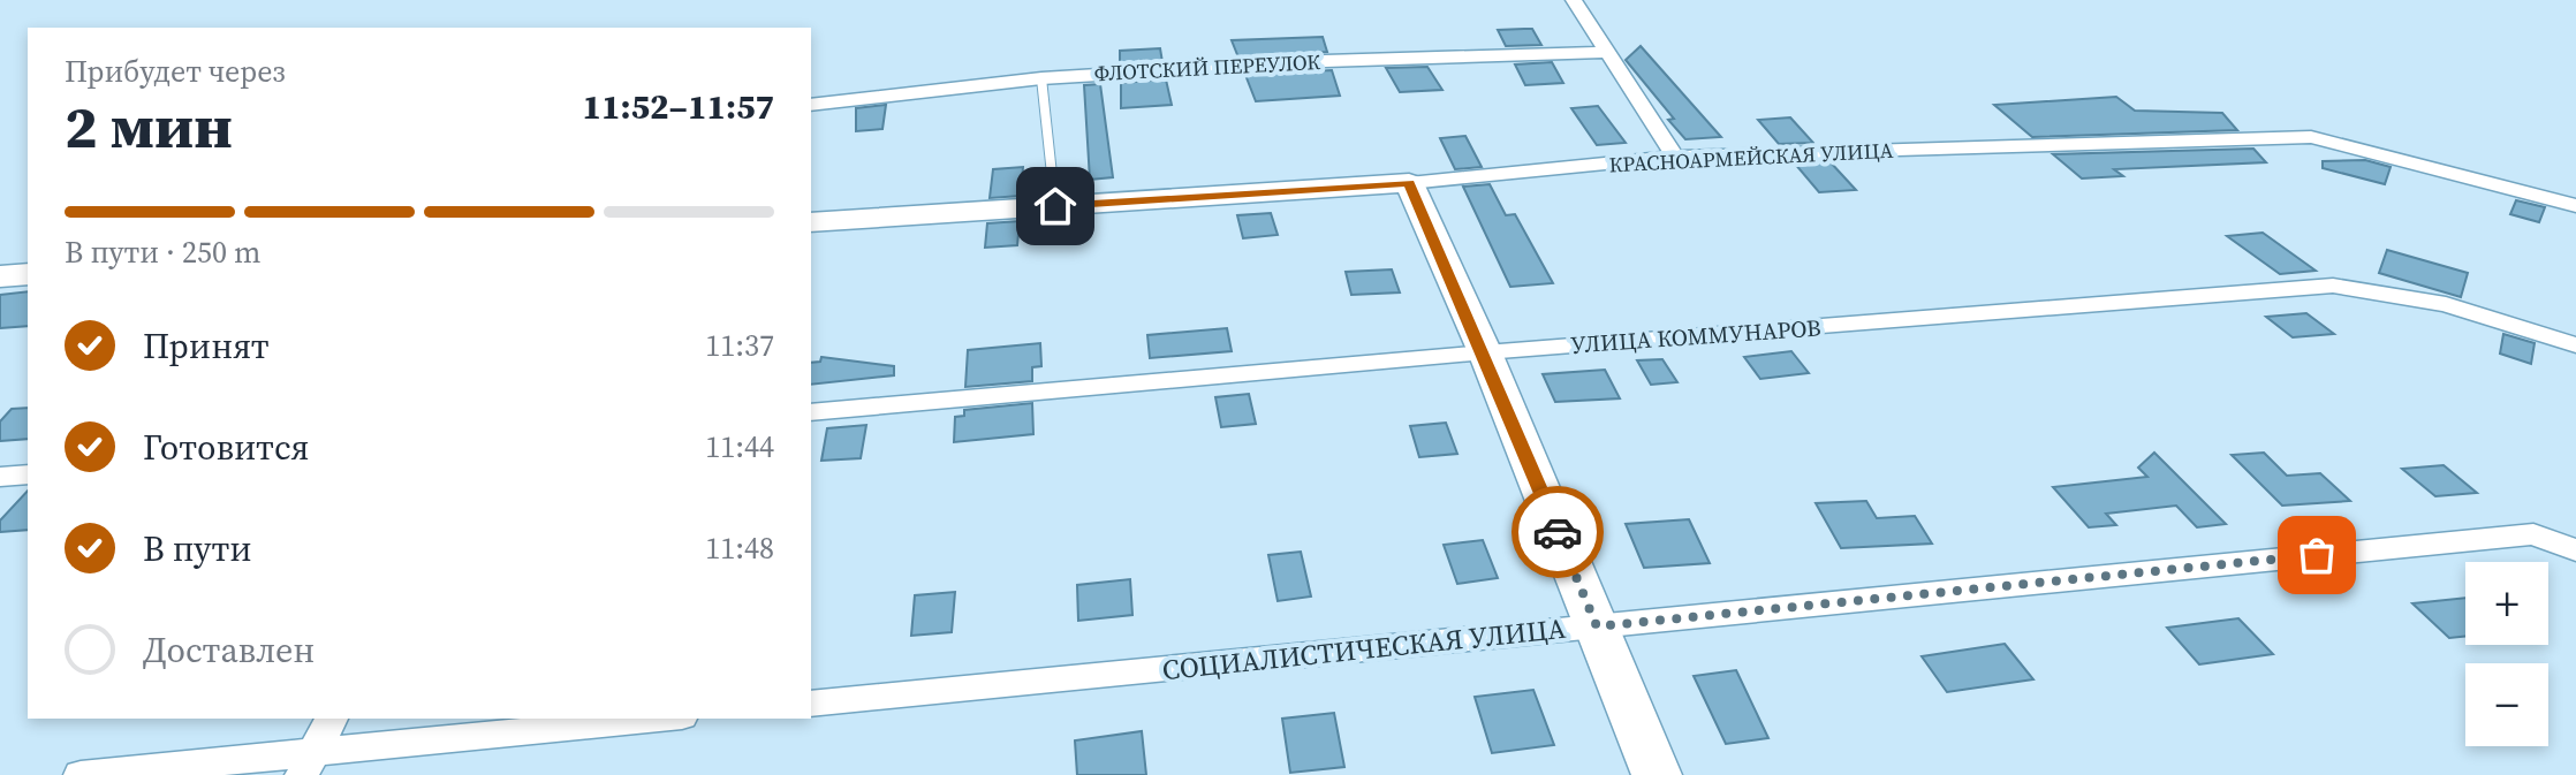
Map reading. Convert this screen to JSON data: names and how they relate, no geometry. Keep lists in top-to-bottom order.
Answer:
{
  "streets": {
    "street": [
      "ФЛОТСКИЙ ПЕРЕУЛОК",
      "КРАСНОАРМЕЙСКАЯ УЛИЦА",
      "УЛИЦА КОММУНАРОВ",
      "СОЦИАЛИСТИЧЕСКАЯ УЛИЦА"
    ]
  },
  "page": {
    "heading": ["2 мин", "Прибудет через", "11:52–11:57"],
    "bar": "В пути · 250 m",
    "list": [
      ["Принят", "11:37"],
      ["Готовится", "11:44"],
      ["В пути", "11:48"],
      "Доставлен"
    ],
    "map_buttons": ["+", "−"]
  }
}
